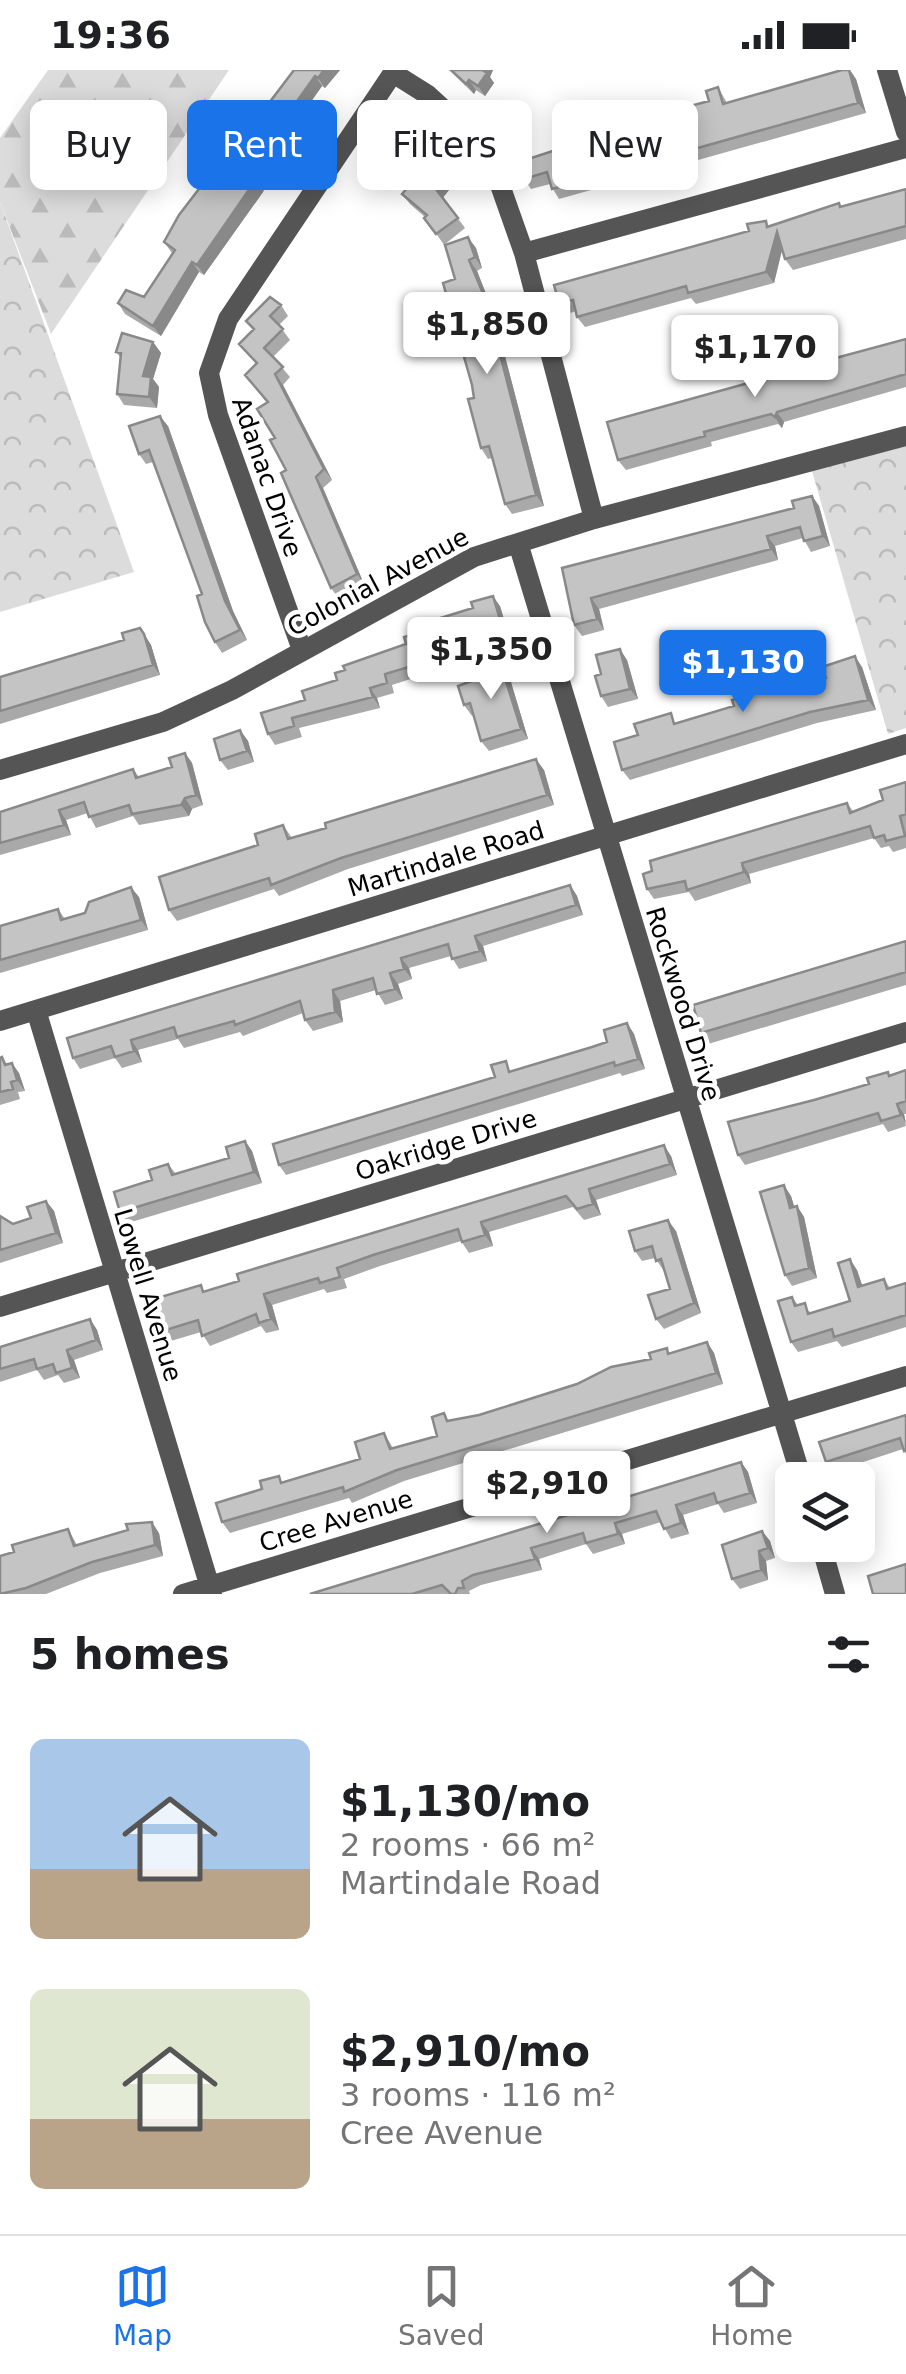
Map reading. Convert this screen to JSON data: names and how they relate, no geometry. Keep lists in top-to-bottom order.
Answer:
{
  "streets": {
    "street": [
      "Adanac Drive",
      "Colonial Avenue",
      "Martindale Road",
      "Rockwood Drive",
      "Oakridge Drive",
      "Lowell Avenue",
      "Cree Avenue"
    ]
  },
  "crossings": [
    ["Adanac Drive", "Colonial Avenue"],
    ["Colonial Avenue", "Rockwood Drive"],
    ["Martindale Road", "Rockwood Drive"],
    ["Martindale Road", "Lowell Avenue"],
    ["Rockwood Drive", "Oakridge Drive"],
    ["Rockwood Drive", "Cree Avenue"],
    ["Oakridge Drive", "Lowell Avenue"],
    ["Lowell Avenue", "Cree Avenue"]
  ],
  "page": {
    "status": "19:36",
    "chip": [
      "Buy",
      "Rent",
      "Filters",
      "New"
    ],
    "price": [
      "$1,850",
      "$1,170",
      "$1,350",
      "$1,130",
      "$2,910"
    ],
    "heading": "5 homes",
    "list": [
      {
        "name": "$1,130/mo",
        "note": "2 rooms · 66 m² · Martindale Road"
      },
      {
        "name": "$2,910/mo",
        "note": "3 rooms · 116 m² · Cree Avenue"
      }
    ],
    "tabs": ["Map", "Saved", "Home"]
  }
}
